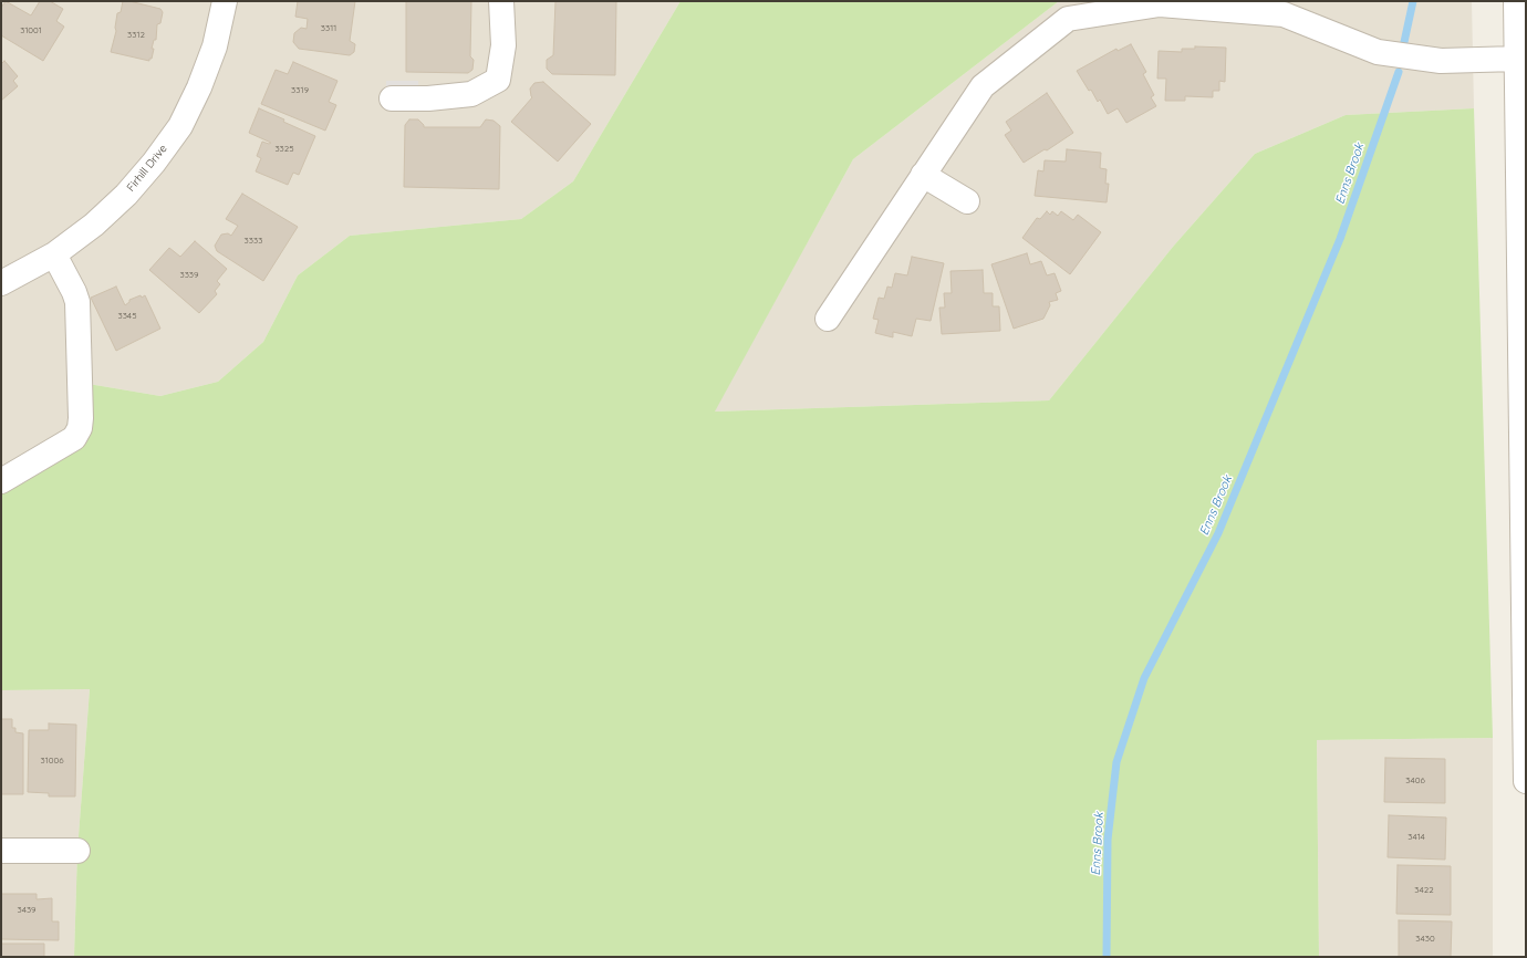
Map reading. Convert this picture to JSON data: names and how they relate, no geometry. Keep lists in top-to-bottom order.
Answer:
{
  "streets": {
    "street": ["Firhill Drive"]
  },
  "water": ["Enns Brook"],
  "house_numbers": [
    "3311",
    "31001",
    "3312",
    "3319",
    "3325",
    "3333",
    "3339",
    "3345",
    "31006",
    "3406",
    "3414",
    "3422",
    "3439",
    "3430"
  ]
}
